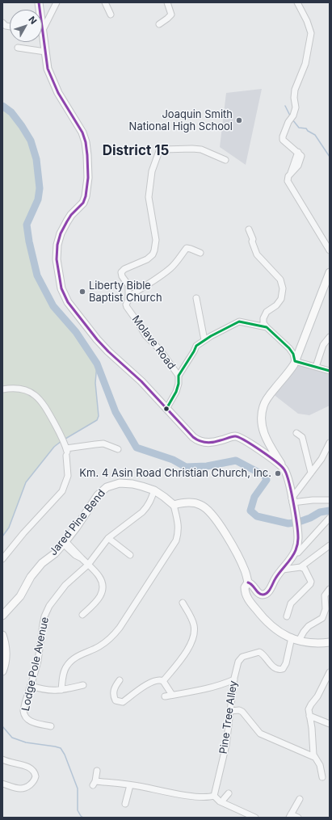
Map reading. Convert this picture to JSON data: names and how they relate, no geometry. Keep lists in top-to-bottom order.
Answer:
{
  "streets": {
    "main road": ["Jared Pine Bend"],
    "street": ["Molave Road", "Lodge Pole Avenue", "Pine Tree Alley"]
  },
  "crossings": [
    ["Jared Pine Bend", "Lodge Pole Avenue"]
  ],
  "districts": ["District 15"],
  "places": ["Joaquin Smith National High School", "Liberty Bible Baptist Church", "Km. 4 Asin Road Christian Church, Inc."],
  "north": "top right"
}
